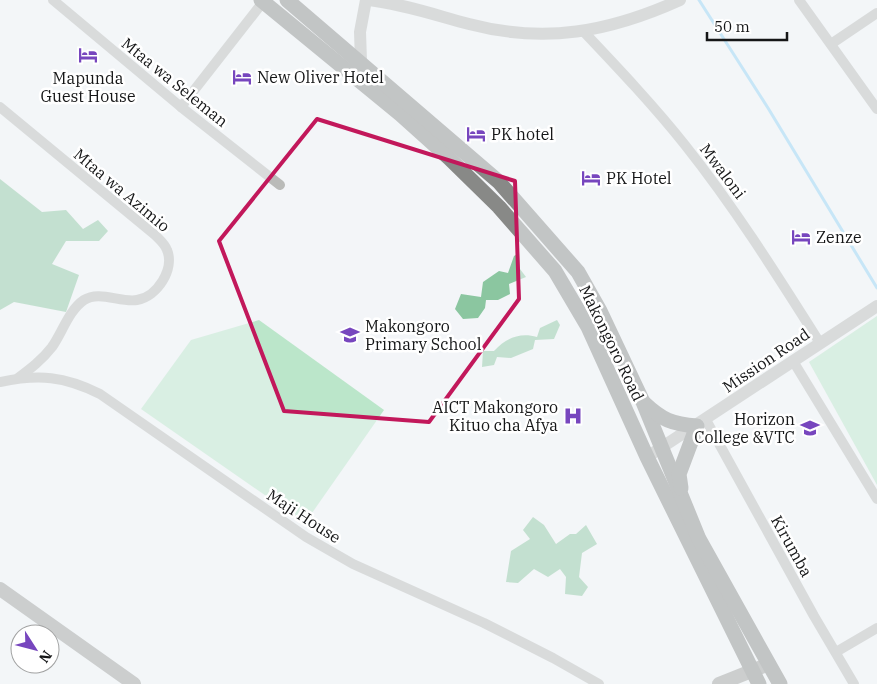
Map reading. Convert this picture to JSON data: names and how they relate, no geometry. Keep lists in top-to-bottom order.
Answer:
{
  "streets": {
    "main road": ["Makongoro Road"],
    "street": [
      "Mtaa wa Seleman",
      "Mwaloni",
      "Mtaa wa Azimio",
      "Mission Road",
      "Maji House",
      "Kirumba"
    ]
  },
  "crossings": [
    ["Mwaloni", "Mission Road"],
    ["Mtaa wa Azimio", "Maji House"],
    ["Makongoro Road", "Mission Road"],
    ["Mission Road", "Kirumba"]
  ],
  "places": {
    "hotel": [
      "Mapunda Guest House",
      "New Oliver Hotel",
      "PK hotel",
      "PK Hotel",
      "Zenze"
    ],
    "school or university": ["Makongoro Primary School", "Horizon College &VTC"],
    "hospital": ["AICT Makongoro Kituo cha Afya"]
  },
  "scale_bar": "50 m",
  "north": "bottom right"
}
